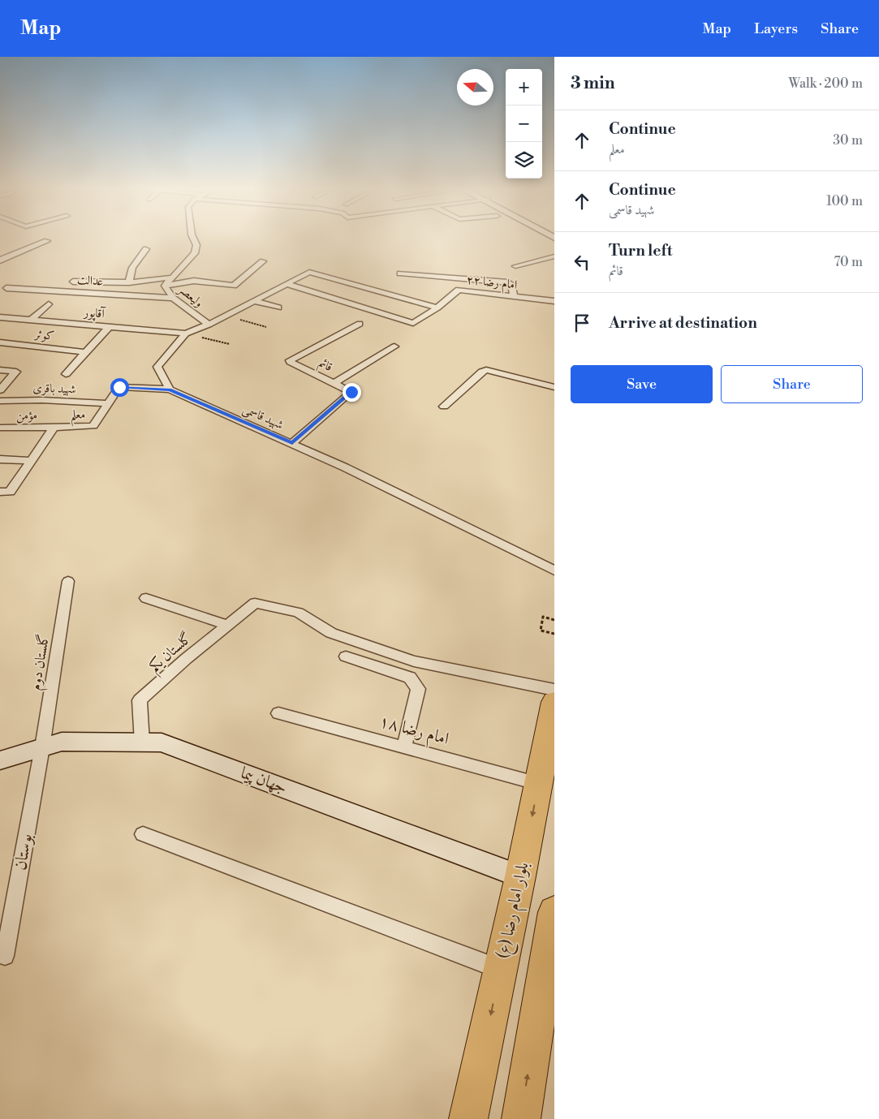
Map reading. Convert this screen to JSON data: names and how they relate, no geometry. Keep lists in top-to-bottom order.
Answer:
{
  "streets": {
    "highway": ["بلوار امام رضا (ع)"],
    "street": [
      "عدالت",
      "امام رضا ۲۲",
      "ولیعصر",
      "آقاپور",
      "کوثر",
      "قائم",
      "شهید باقری",
      "معلم",
      "مؤمن",
      "شهید قاسمی",
      "گلستان یکم",
      "گلستان دوم",
      "امام رضا ۱۸",
      "جهان پیما",
      "بوستان"
    ]
  },
  "crossings": [
    ["عدالت", "ولیعصر"],
    ["قائم", "شهید قاسمی"],
    ["شهید باقری", "معلم"],
    ["معلم", "مؤمن"],
    ["معلم", "شهید قاسمی"],
    ["گلستان یکم", "جهان پیما"],
    ["گلستان دوم", "جهان پیما"],
    ["گلستان دوم", "بوستان"],
    ["امام رضا ۱۸", "بلوار امام رضا (ع)"],
    ["جهان پیما", "بوستان"],
    ["جهان پیما", "بلوار امام رضا (ع)"]
  ],
  "north": "left",
  "page": {
    "header": "Map",
    "nav": ["Map", "Layers", "Share"],
    "heading": ["3 min", "Walk · 200 m"],
    "map_buttons": ["+", "−"],
    "list": [
      ["Continue", "معلم", "30 m"],
      ["Continue", "شهید قاسمی", "100 m"],
      ["Turn left", "قائم", "70 m"],
      "Arrive at destination"
    ],
    "buttons": ["Save", "Share"]
  }
}
